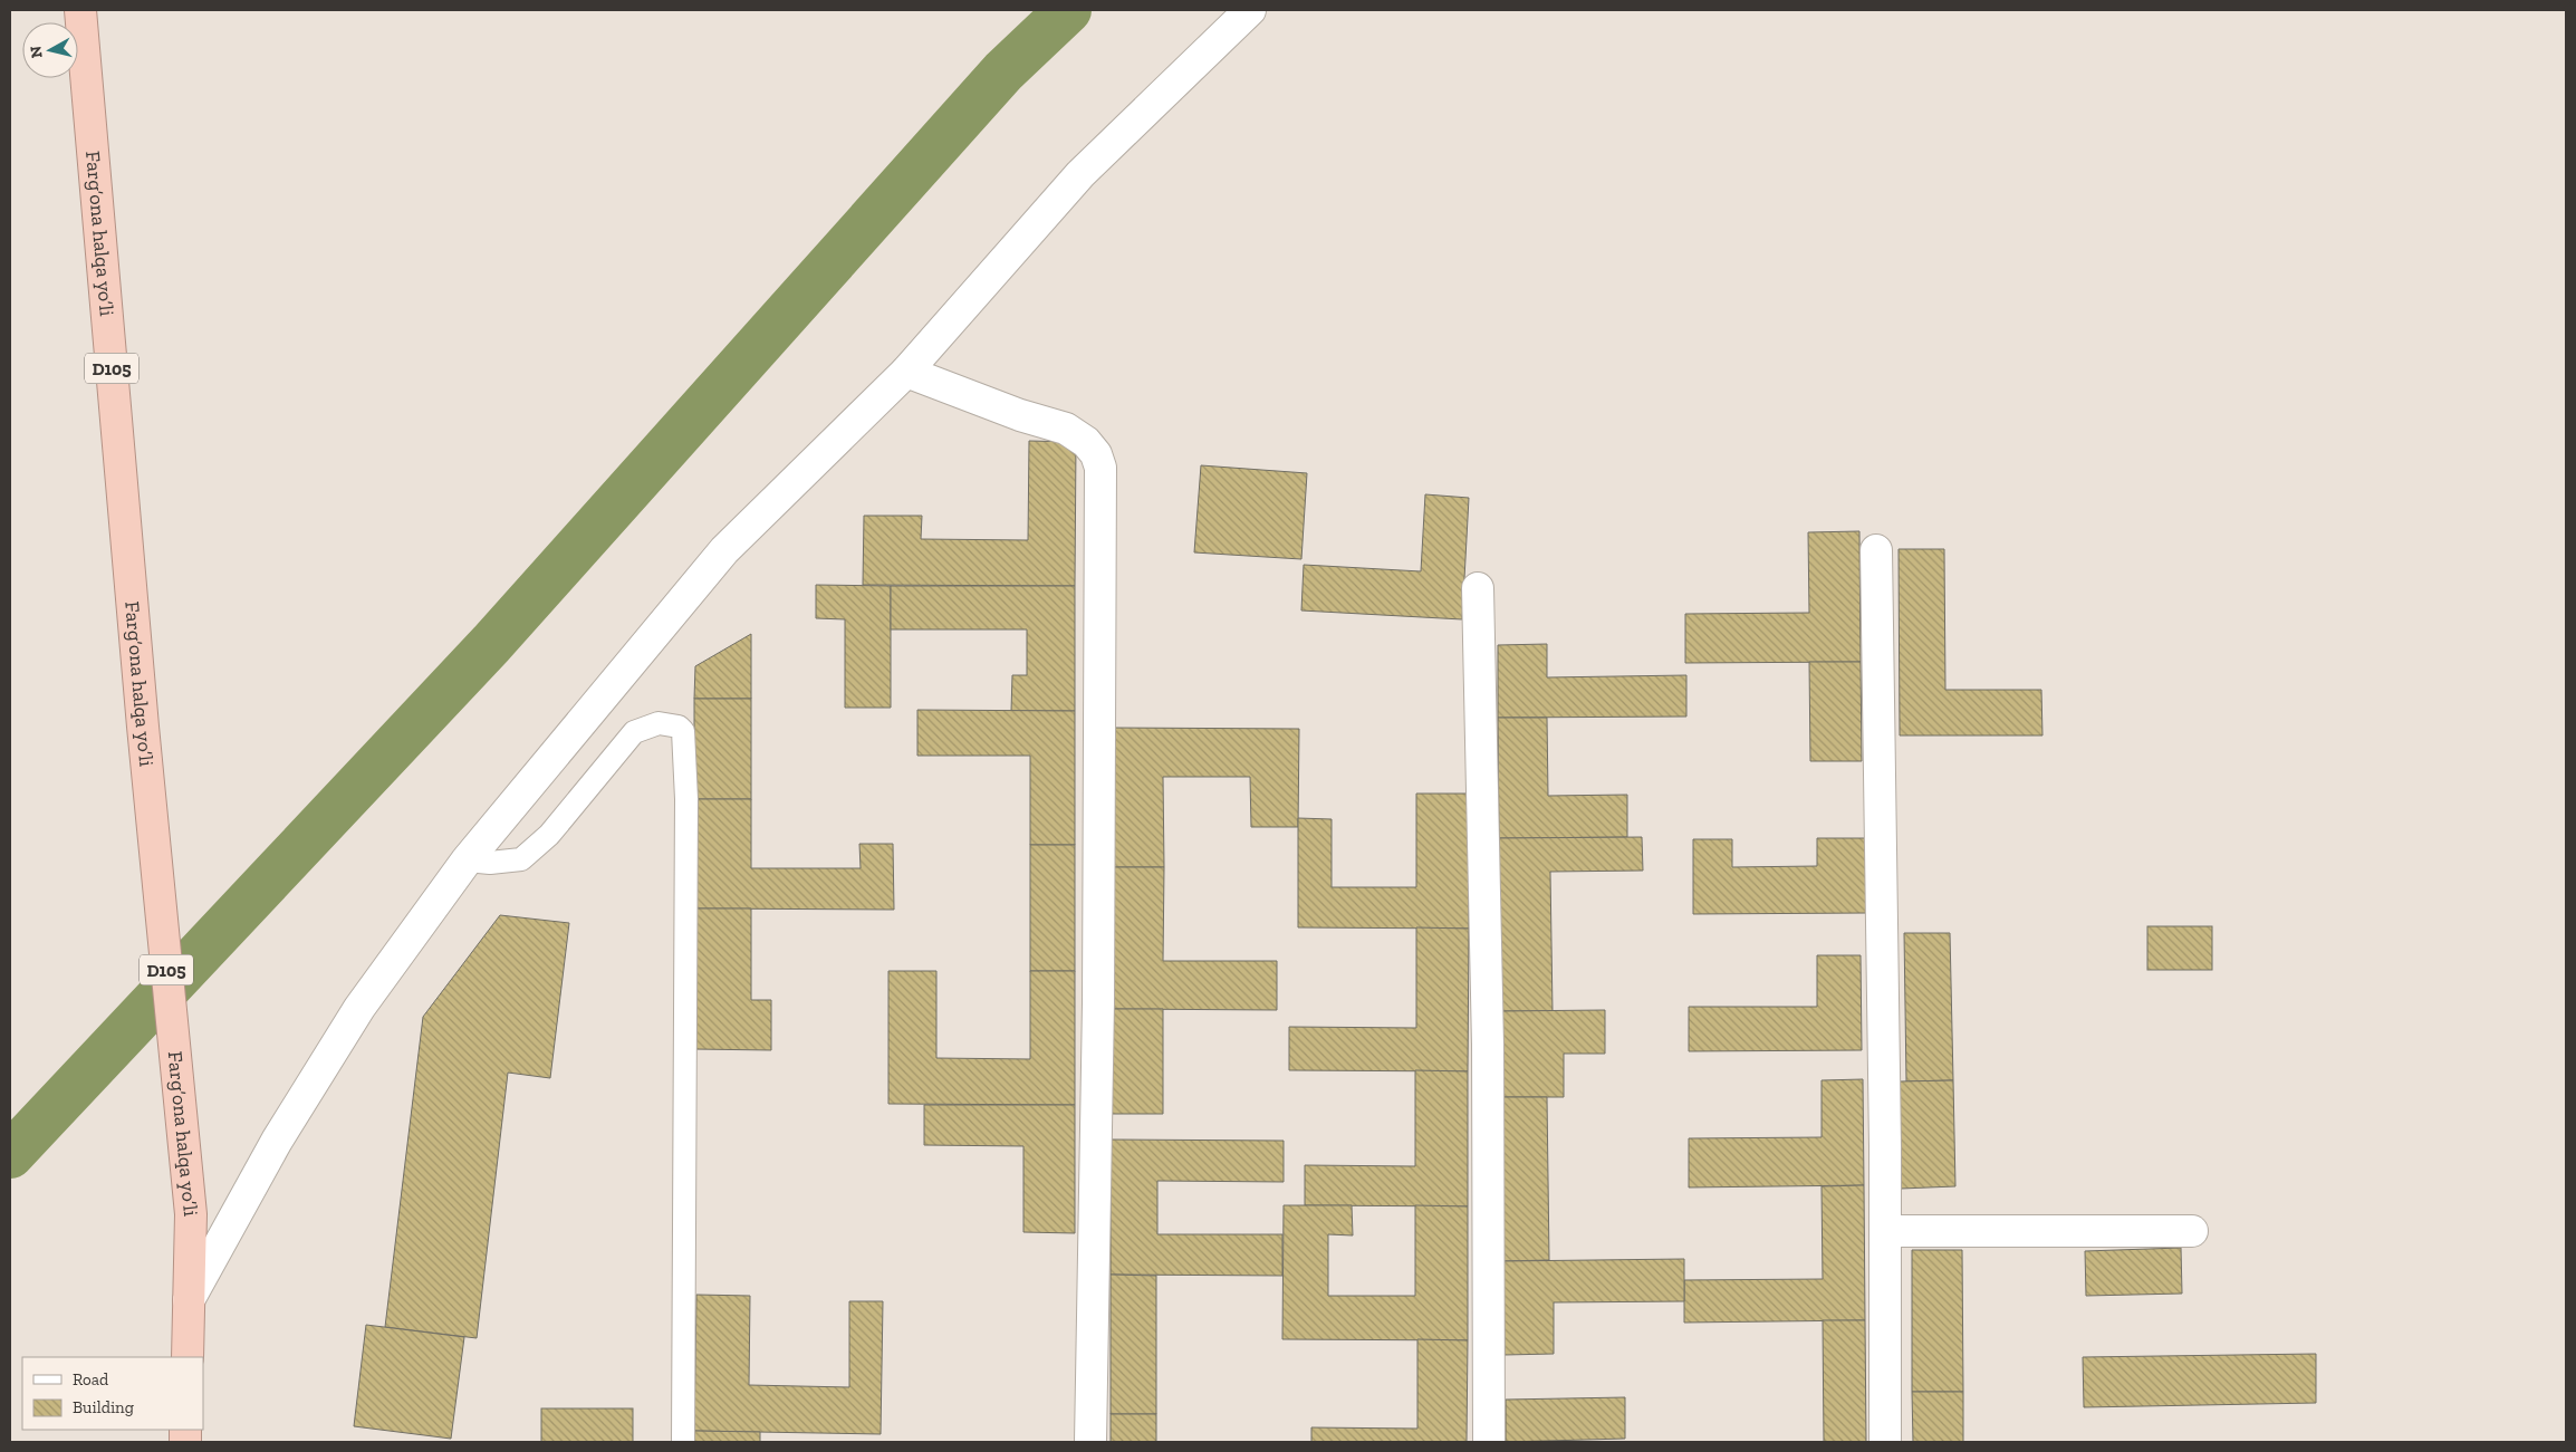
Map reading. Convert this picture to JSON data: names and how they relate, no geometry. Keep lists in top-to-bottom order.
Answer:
{
  "streets": {
    "highway": ["Farg‘ona halqa yo‘li", "D105"]
  },
  "legend": ["Road", "Building"],
  "north": "left"
}
